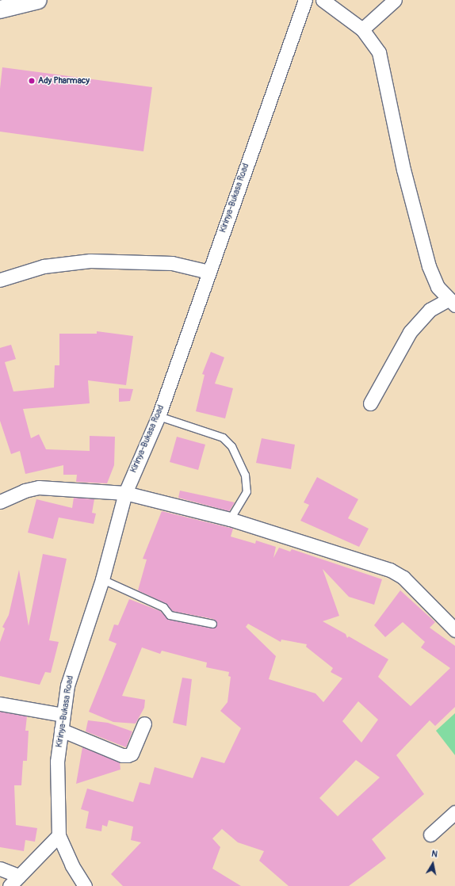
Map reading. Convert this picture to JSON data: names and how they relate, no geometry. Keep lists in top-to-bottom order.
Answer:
{
  "streets": {
    "street": ["Kirinya-Bukasa Road"]
  },
  "places": ["Ady Pharmacy"],
  "north": "top"
}
